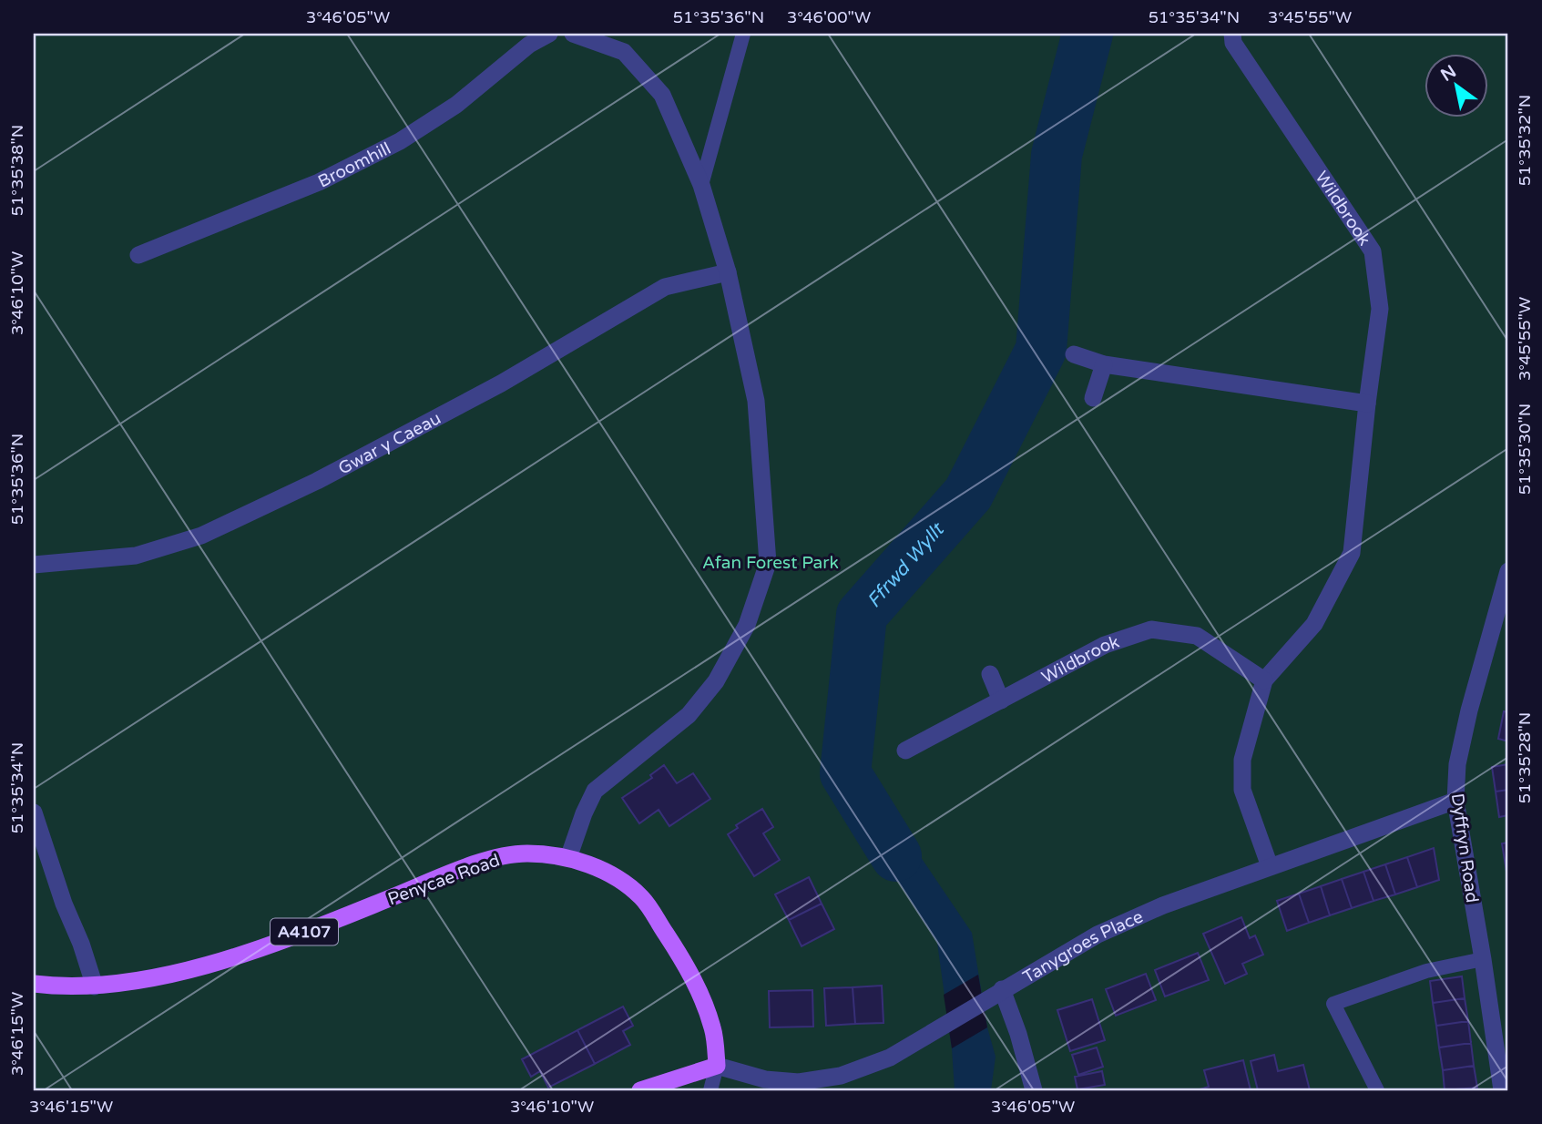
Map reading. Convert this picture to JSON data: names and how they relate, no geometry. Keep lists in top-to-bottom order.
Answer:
{
  "streets": {
    "main road": ["Penycae Road", "A4107"],
    "street": [
      "Broomhill",
      "Wildbrook",
      "Gwar y Caeau",
      "Dyffryn Road",
      "Tanygroes Place"
    ]
  },
  "crossings": [
    ["Wildbrook", "Tanygroes Place"],
    ["Dyffryn Road", "Tanygroes Place"],
    ["Penycae Road", "A4107"],
    ["A4107", "Tanygroes Place"]
  ],
  "water": ["Ffrwd Wyllt"],
  "parks": ["Afan Forest Park"],
  "north": "top left",
  "coordinates": [
    "3°46'05\"W",
    "51°35'36\"N",
    "3°46'00\"W",
    "51°35'34\"N",
    "3°45'55\"W",
    "51°35'32\"N",
    "51°35'38\"N",
    "3°46'10\"W",
    "51°35'30\"N",
    "51°35'28\"N",
    "3°46'15\"W"
  ]
}
